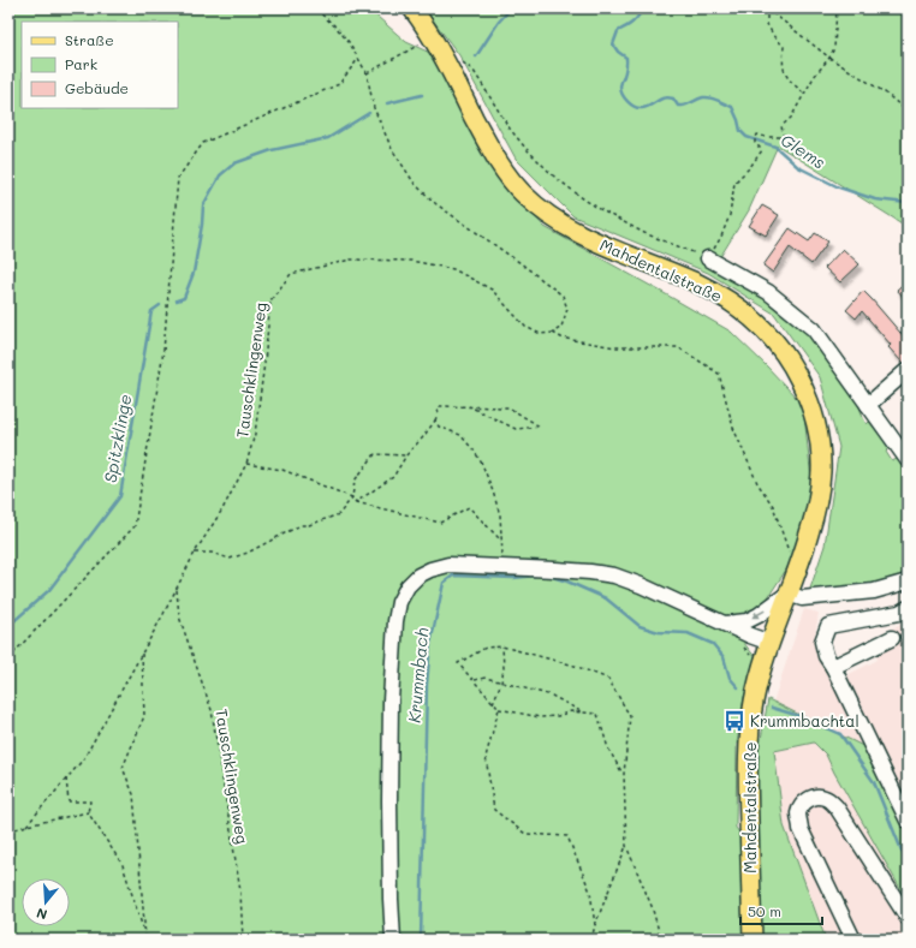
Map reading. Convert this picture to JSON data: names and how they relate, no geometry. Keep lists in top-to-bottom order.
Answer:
{
  "streets": {
    "main road": ["Mahdentalstraße"],
    "path": ["Tauschklingenweg"]
  },
  "crossings": [
    ["Mahdentalstraße", "Tauschklingenweg"]
  ],
  "water": ["Glems", "Spitzklinge", "Krummbach"],
  "places": {
    "bus stop": ["Krummbachtal"]
  },
  "legend": ["Straße", "Park", "Gebäude"],
  "scale_bar": "50 m",
  "north": "bottom"
}
